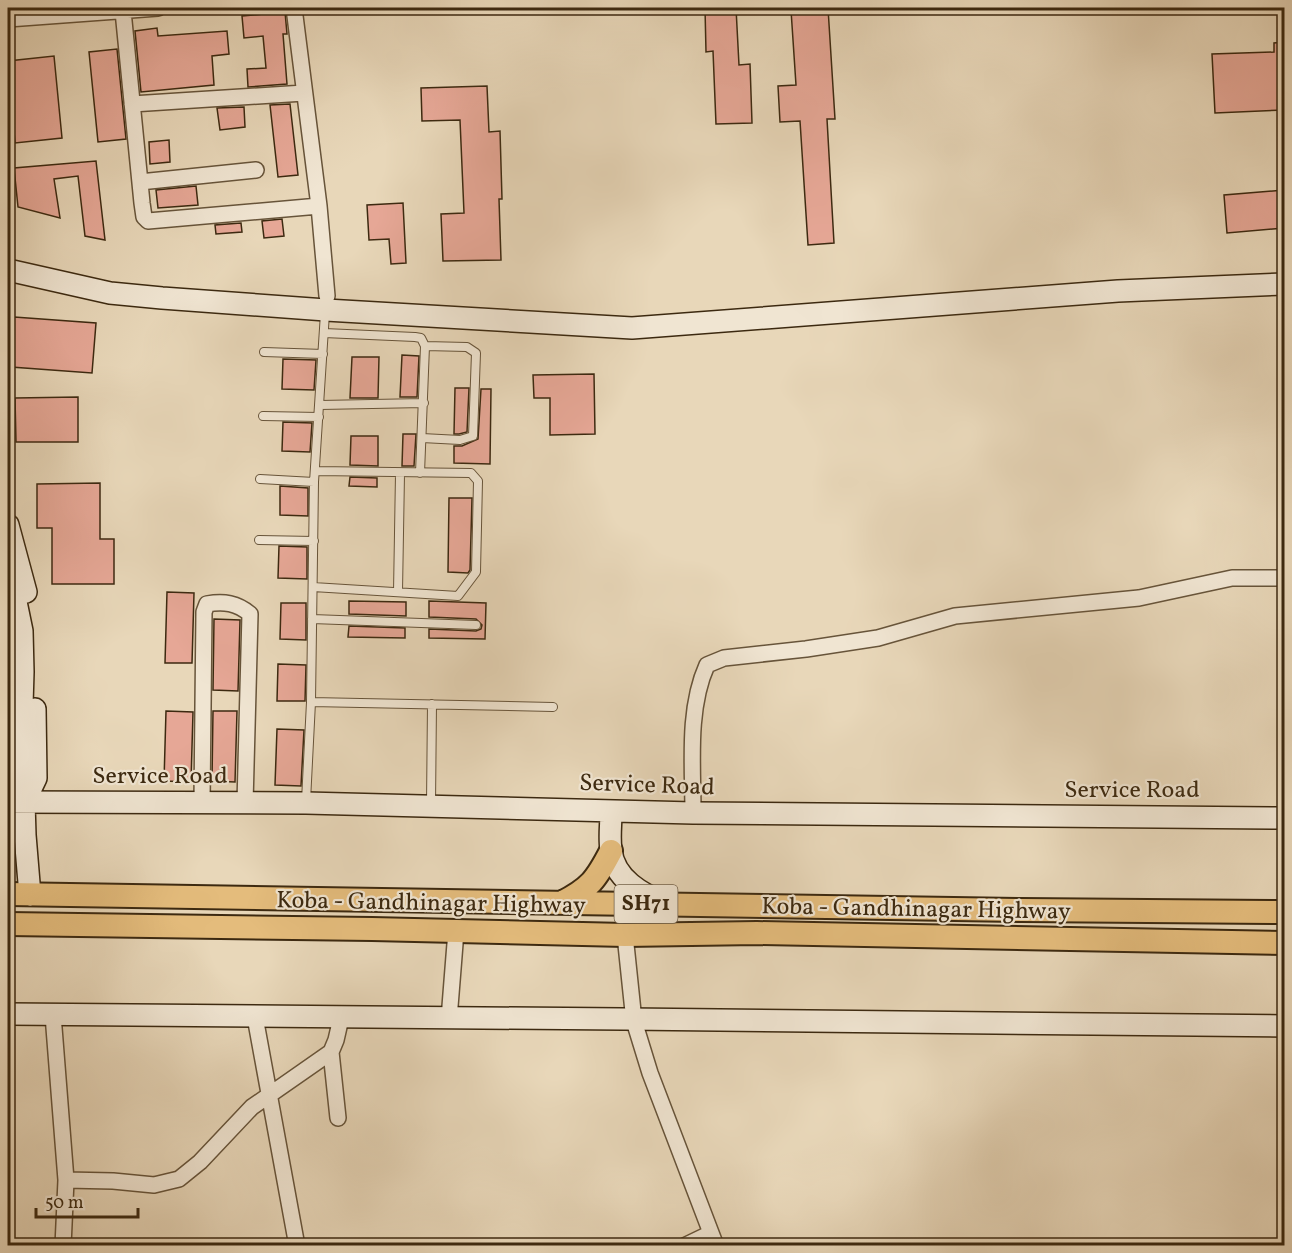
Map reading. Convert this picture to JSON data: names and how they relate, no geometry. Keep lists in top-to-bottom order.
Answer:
{
  "streets": {
    "main road": ["Koba - Gandhinagar Highway", "SH71"],
    "street": ["Service Road"]
  },
  "scale_bar": "50 m"
}
